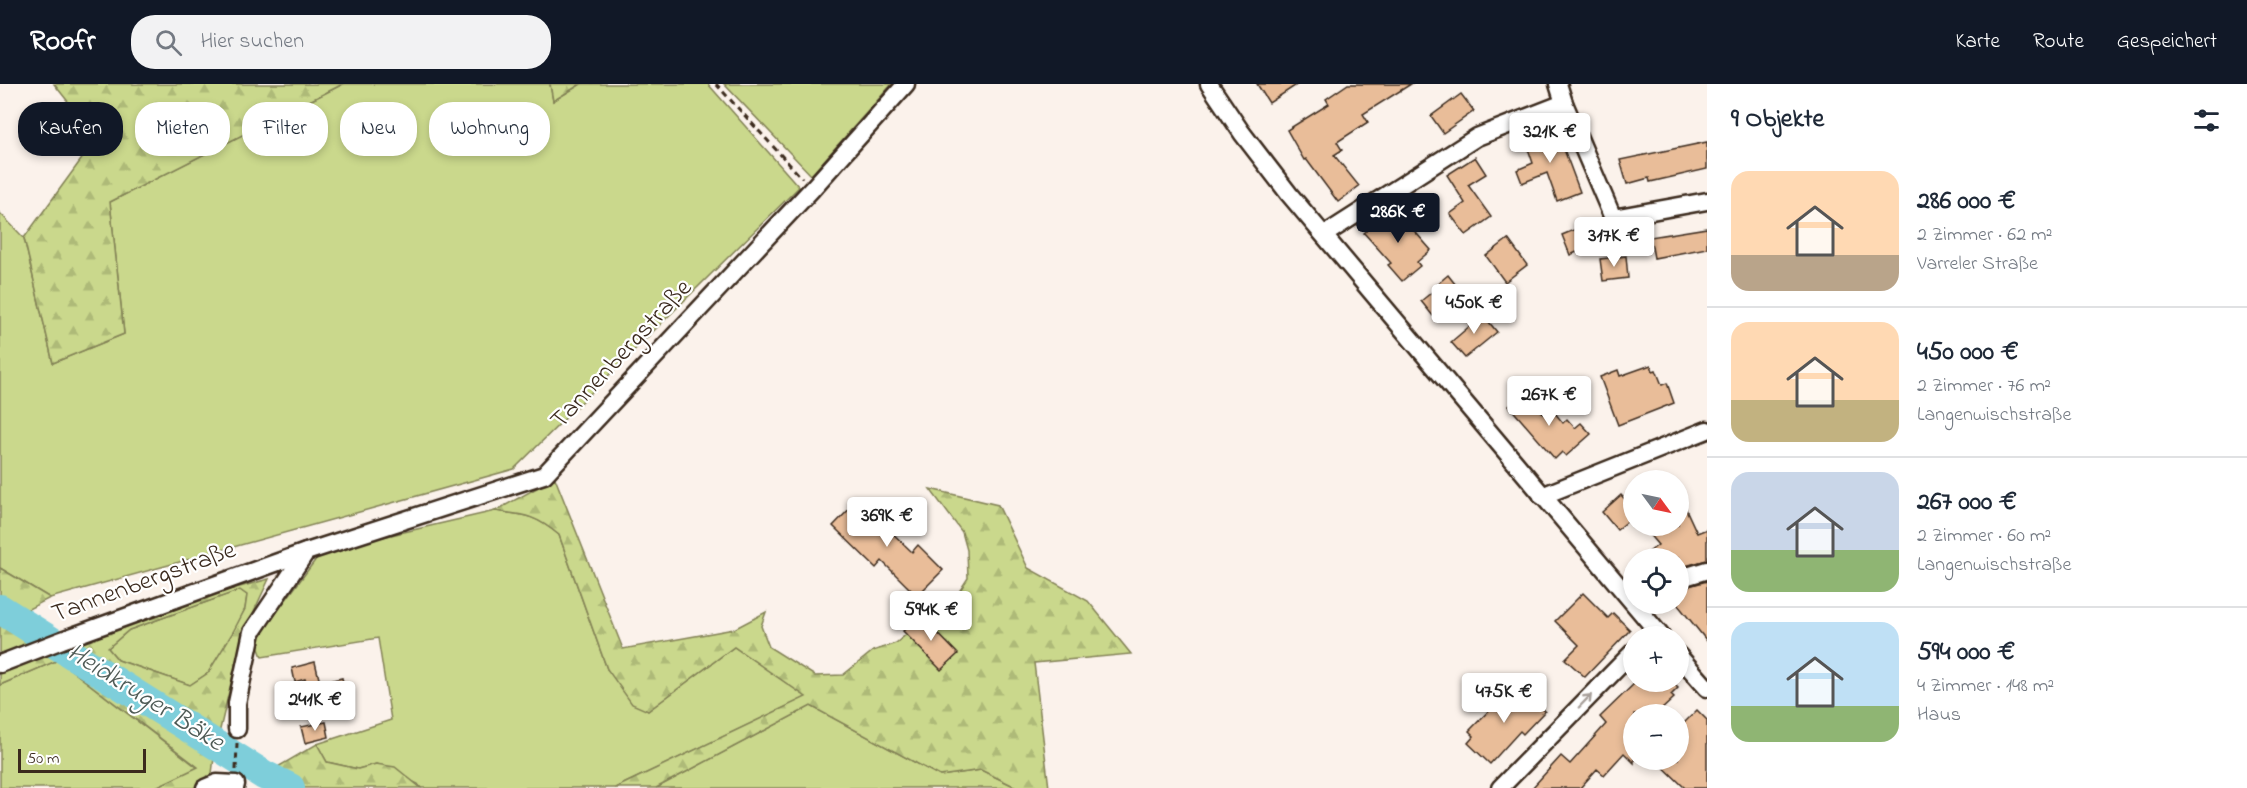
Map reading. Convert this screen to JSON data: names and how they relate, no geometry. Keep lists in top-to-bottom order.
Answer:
{
  "streets": {
    "street": ["Tannenbergstraße"]
  },
  "water": ["Heidkruger Bäke"],
  "scale_bar": "50 m",
  "north": "bottom right",
  "page": {
    "header": "Roofr",
    "search": "Hier suchen",
    "nav": ["Karte", "Route", "Gespeichert"],
    "heading": "9 Objekte",
    "chip": [
      "Kaufen",
      "Mieten",
      "Filter",
      "Neu",
      "Wohnung"
    ],
    "price": [
      "321K €",
      "286K €",
      "317K €",
      "450K €",
      "267K €",
      "369K €",
      "594K €",
      "475K €",
      "241K €"
    ],
    "list": [
      {
        "name": "286 000 €",
        "note": "2 Zimmer · 62 m² · Varreler Straße"
      },
      {
        "name": "450 000 €",
        "note": "2 Zimmer · 76 m² · Langenwischstraße"
      },
      {
        "name": "267 000 €",
        "note": "2 Zimmer · 60 m² · Langenwischstraße"
      },
      {
        "name": "594 000 €",
        "note": "4 Zimmer · 148 m² · Haus"
      }
    ],
    "map_buttons": ["+", "−"],
    "scale": "50 m"
  }
}
